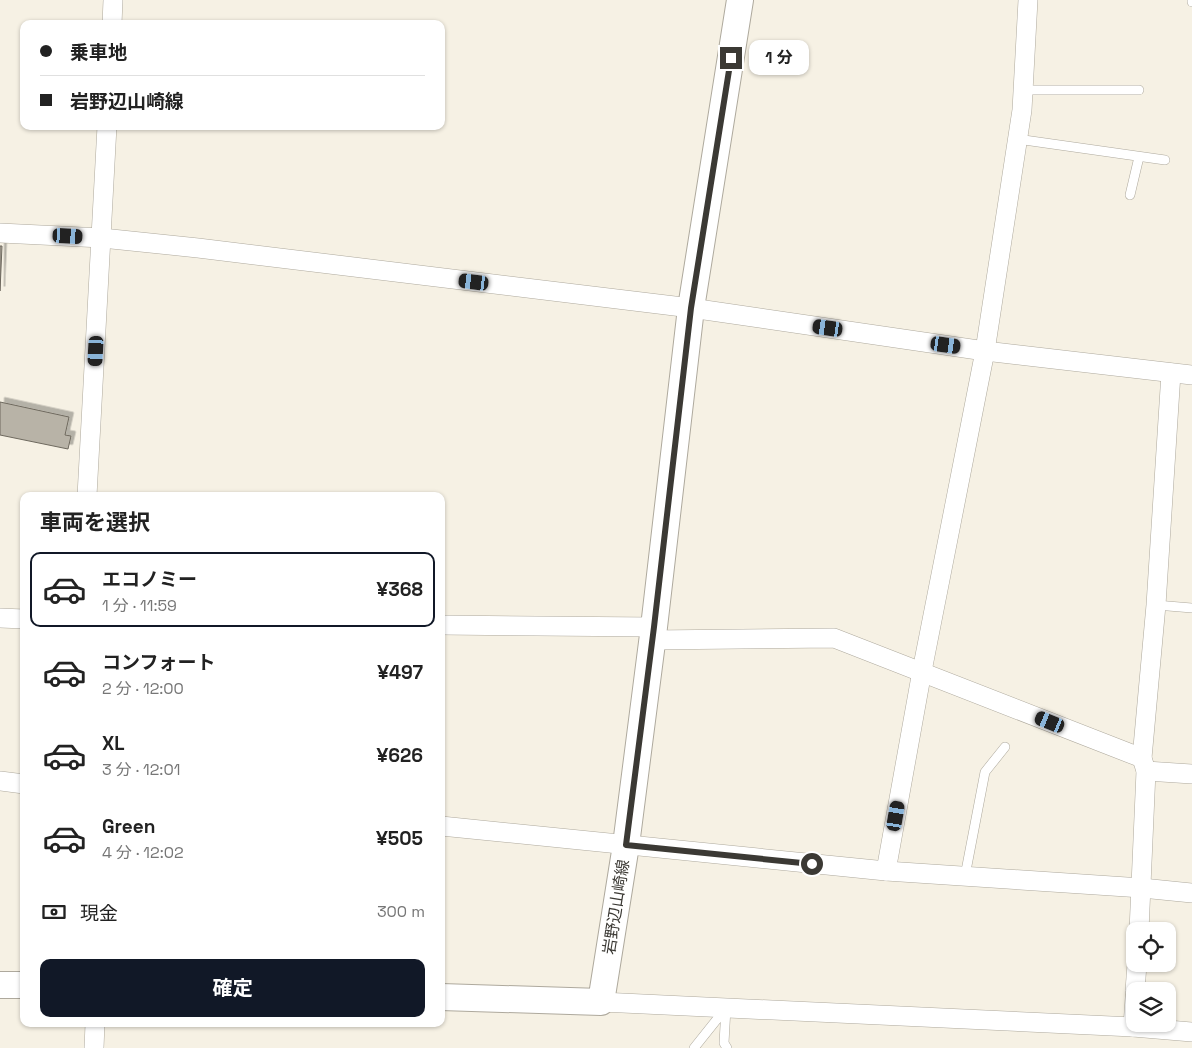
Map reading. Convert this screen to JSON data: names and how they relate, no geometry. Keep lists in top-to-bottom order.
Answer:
{
  "streets": {
    "main road": ["岩野辺山崎線"]
  },
  "page": {
    "banner": ["乗車地", "岩野辺山崎線"],
    "bubble": "1 分",
    "heading": "車両を選択",
    "list": [
      {
        "name": "エコノミー",
        "note": "1 分 · 11:59",
        "value": "¥368"
      },
      {
        "name": "コンフォート",
        "note": "2 分 · 12:00",
        "value": "¥497"
      },
      {
        "name": "XL",
        "note": "3 分 · 12:01",
        "value": "¥626"
      },
      {
        "name": "Green",
        "note": "4 分 · 12:02",
        "value": "¥505"
      }
    ],
    "pay": ["現金", "300 m"],
    "buttons": "確定"
  }
}
